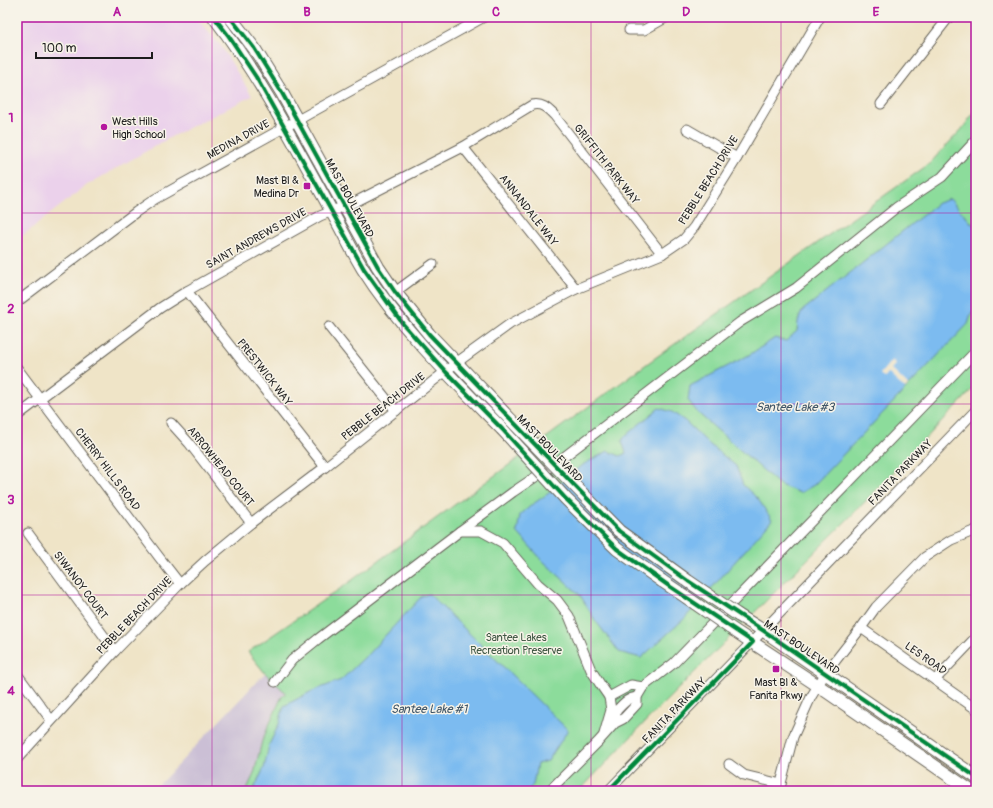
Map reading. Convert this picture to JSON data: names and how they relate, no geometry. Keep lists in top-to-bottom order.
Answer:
{
  "streets": {
    "main road": ["MAST BOULEVARD"],
    "street": [
      "MEDINA DRIVE",
      "GRIFFITH PARK WAY",
      "PEBBLE BEACH DRIVE",
      "ANNANDALE WAY",
      "SAINT ANDREWS DRIVE",
      "PRESTWICK WAY",
      "ARROWHEAD COURT",
      "CHERRY HILLS ROAD",
      "FANITA PARKWAY",
      "SIWANOY COURT",
      "LES ROAD"
    ]
  },
  "crossings": [
    ["MEDINA DRIVE", "MAST BOULEVARD"],
    ["GRIFFITH PARK WAY", "PEBBLE BEACH DRIVE"],
    ["GRIFFITH PARK WAY", "SAINT ANDREWS DRIVE"],
    ["PEBBLE BEACH DRIVE", "MAST BOULEVARD"],
    ["PEBBLE BEACH DRIVE", "ANNANDALE WAY"],
    ["PEBBLE BEACH DRIVE", "PRESTWICK WAY"],
    ["PEBBLE BEACH DRIVE", "ARROWHEAD COURT"],
    ["PEBBLE BEACH DRIVE", "CHERRY HILLS ROAD"],
    ["PEBBLE BEACH DRIVE", "SIWANOY COURT"],
    ["MAST BOULEVARD", "SAINT ANDREWS DRIVE"],
    ["MAST BOULEVARD", "FANITA PARKWAY"],
    ["ANNANDALE WAY", "SAINT ANDREWS DRIVE"],
    ["SAINT ANDREWS DRIVE", "PRESTWICK WAY"],
    ["SAINT ANDREWS DRIVE", "CHERRY HILLS ROAD"]
  ],
  "water": ["Santee Lake #3", "Santee Lake #1"],
  "parks": ["Santee Lakes Recreation Preserve"],
  "places": {
    "other": ["West Hills High School"],
    "transit": ["Mast Bl & Medina Dr", "Mast Bl & Fanita Pkwy"]
  },
  "scale_bar": "100 m",
  "grid": {
    "columns": [
      "A",
      "B",
      "C",
      "D",
      "E"
    ],
    "rows": [
      "1",
      "2",
      "3",
      "4"
    ]
  }
}
